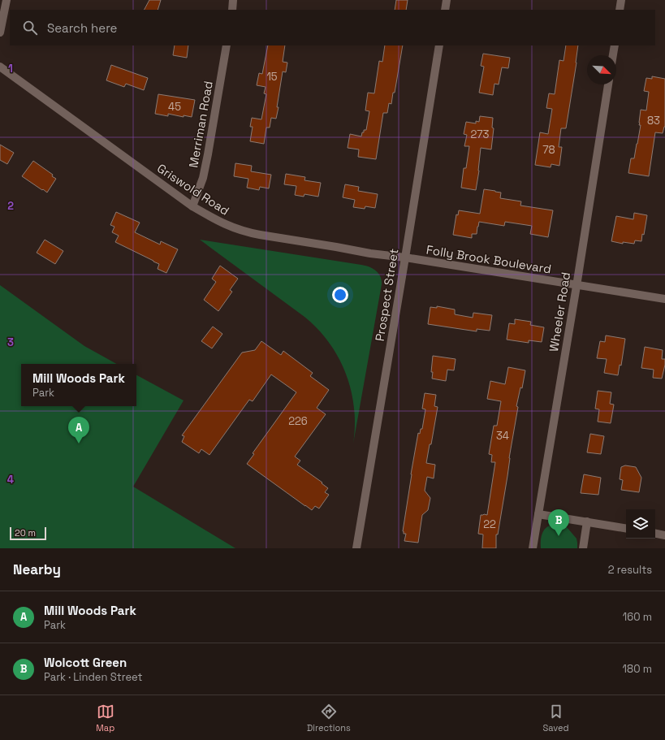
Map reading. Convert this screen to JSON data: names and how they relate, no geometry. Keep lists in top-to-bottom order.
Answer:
{
  "streets": {
    "street": [
      "Merriman Road",
      "Griswold Road",
      "Folly Brook Boulevard",
      "Prospect Street",
      "Wheeler Road"
    ]
  },
  "crossings": [
    ["Merriman Road", "Griswold Road"],
    ["Griswold Road", "Folly Brook Boulevard"],
    ["Griswold Road", "Prospect Street"],
    ["Folly Brook Boulevard", "Prospect Street"],
    ["Folly Brook Boulevard", "Wheeler Road"]
  ],
  "house_numbers": [
    "15",
    "45",
    "83",
    "273",
    "78",
    "226",
    "34",
    "22"
  ],
  "scale_bar": "20 m",
  "north": "bottom right",
  "page": {
    "search": "Search here",
    "popup": ["Mill Woods Park", "Park"],
    "pins": ["A", "B"],
    "scale": "20 m",
    "heading": ["Nearby", "2 results"],
    "list": [
      {
        "mark": "A",
        "name": "Mill Woods Park",
        "note": "Park",
        "value": "160 m"
      },
      {
        "mark": "B",
        "name": "Wolcott Green",
        "note": "Park · Linden Street",
        "value": "180 m"
      }
    ],
    "nav": ["Map", "Directions", "Saved"]
  },
  "grid": {
    "rows": [
      "1",
      "2",
      "3",
      "4"
    ]
  }
}
